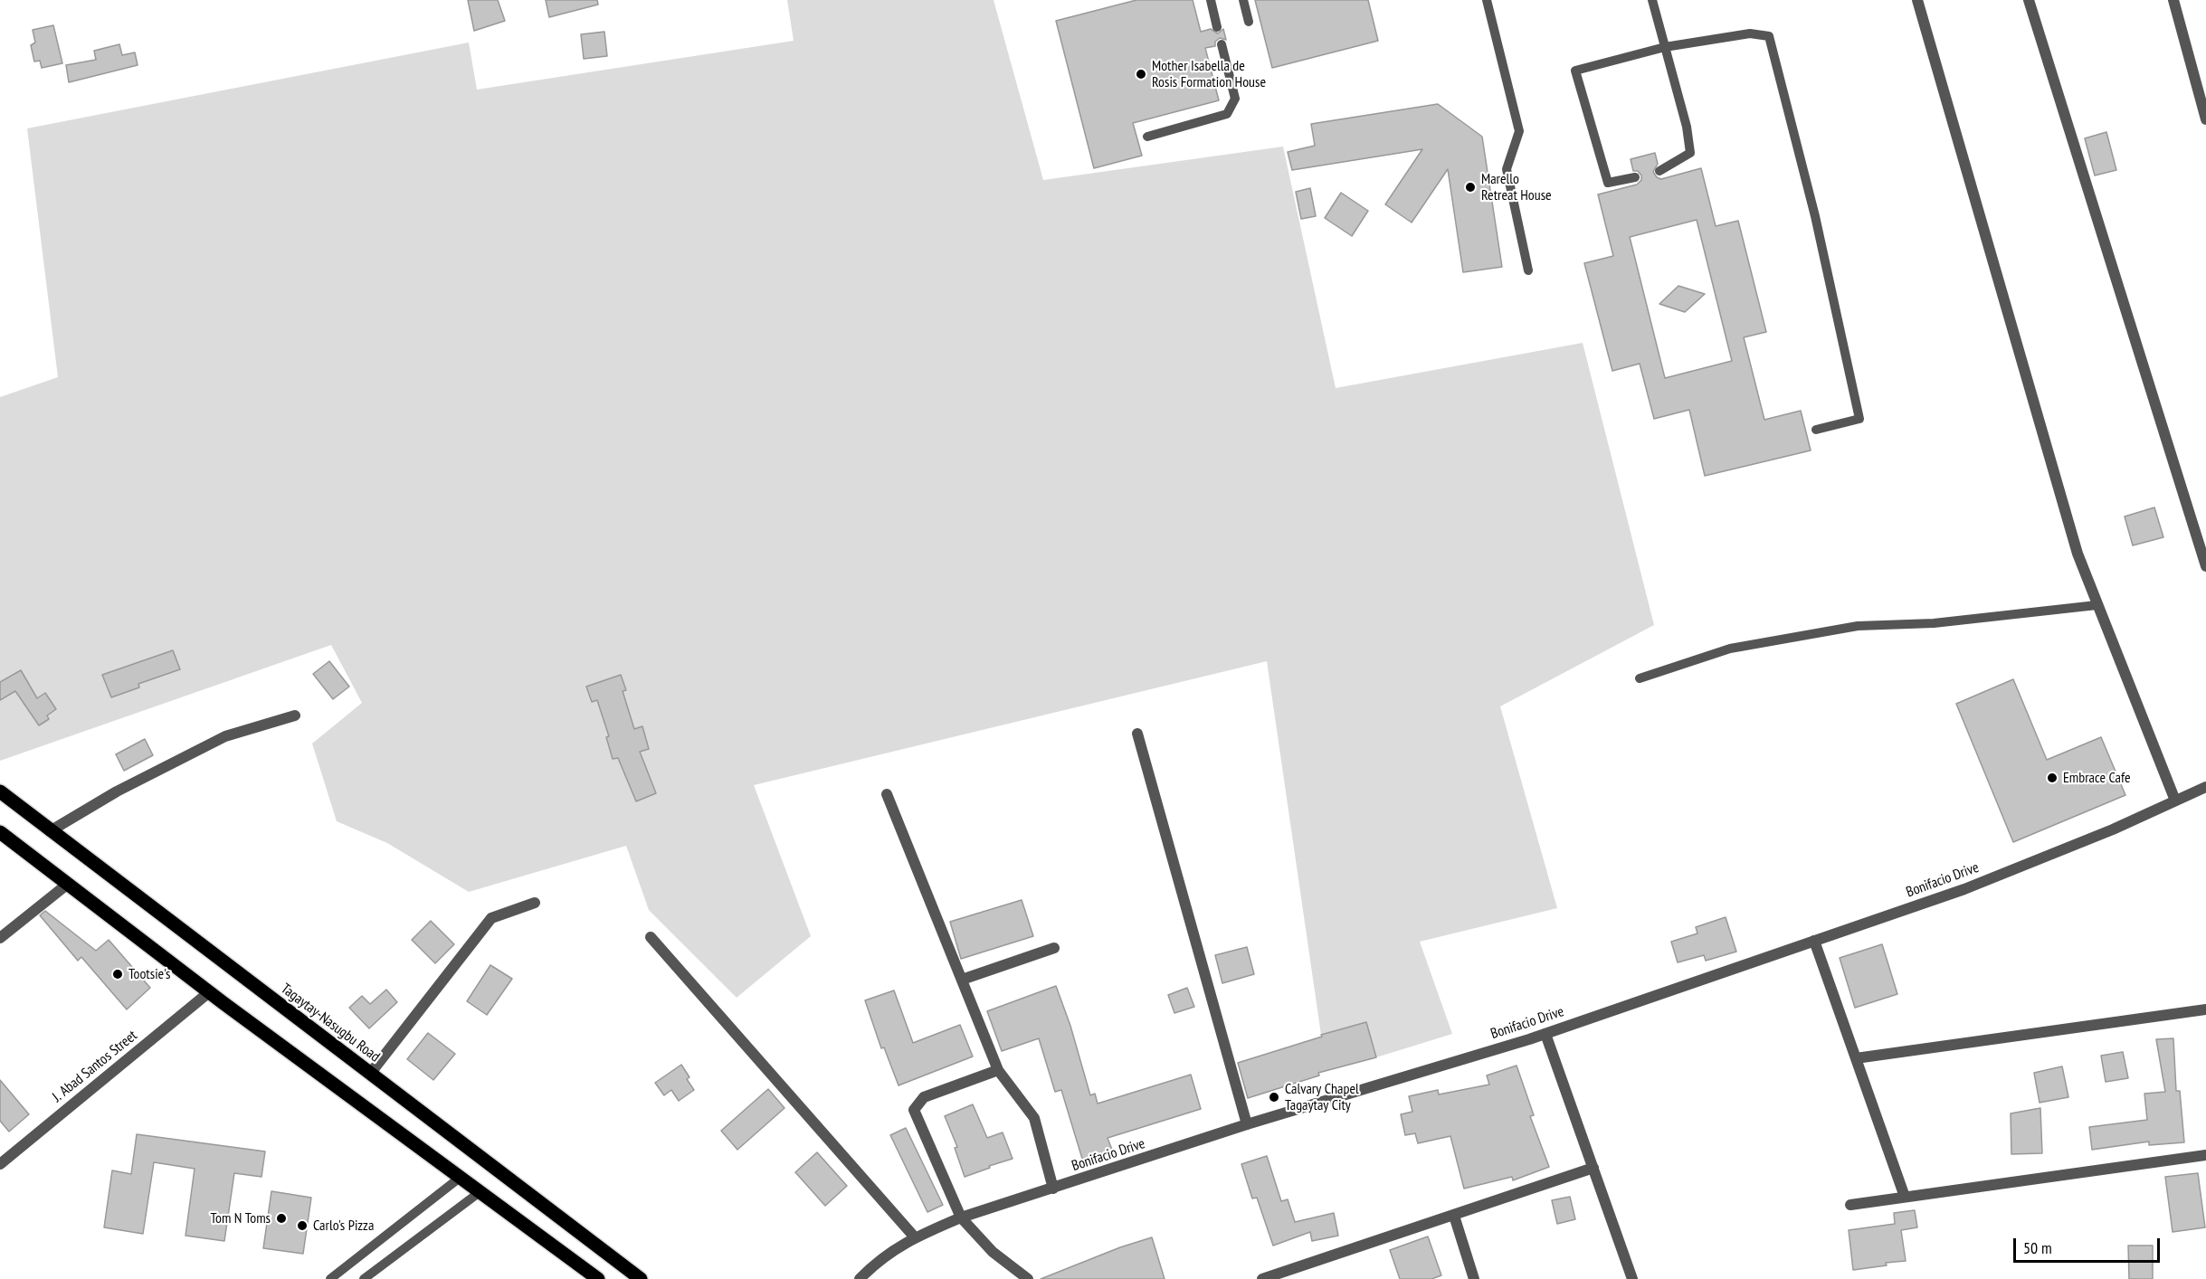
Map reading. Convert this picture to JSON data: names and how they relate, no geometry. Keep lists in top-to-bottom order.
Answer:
{
  "streets": {
    "main road": ["Tagaytay-Nasugbu Road"],
    "street": ["Bonifacio Drive", "J. Abad Santos Street"]
  },
  "places": [
    "Mother Isabella de Rosis Formation House",
    "Marello Retreat House",
    "Embrace Cafe",
    "Tootsie's",
    "Calvary Chapel Tagaytay City",
    "Tom N Toms",
    "Carlo's Pizza"
  ],
  "scale_bar": "50 m"
}
